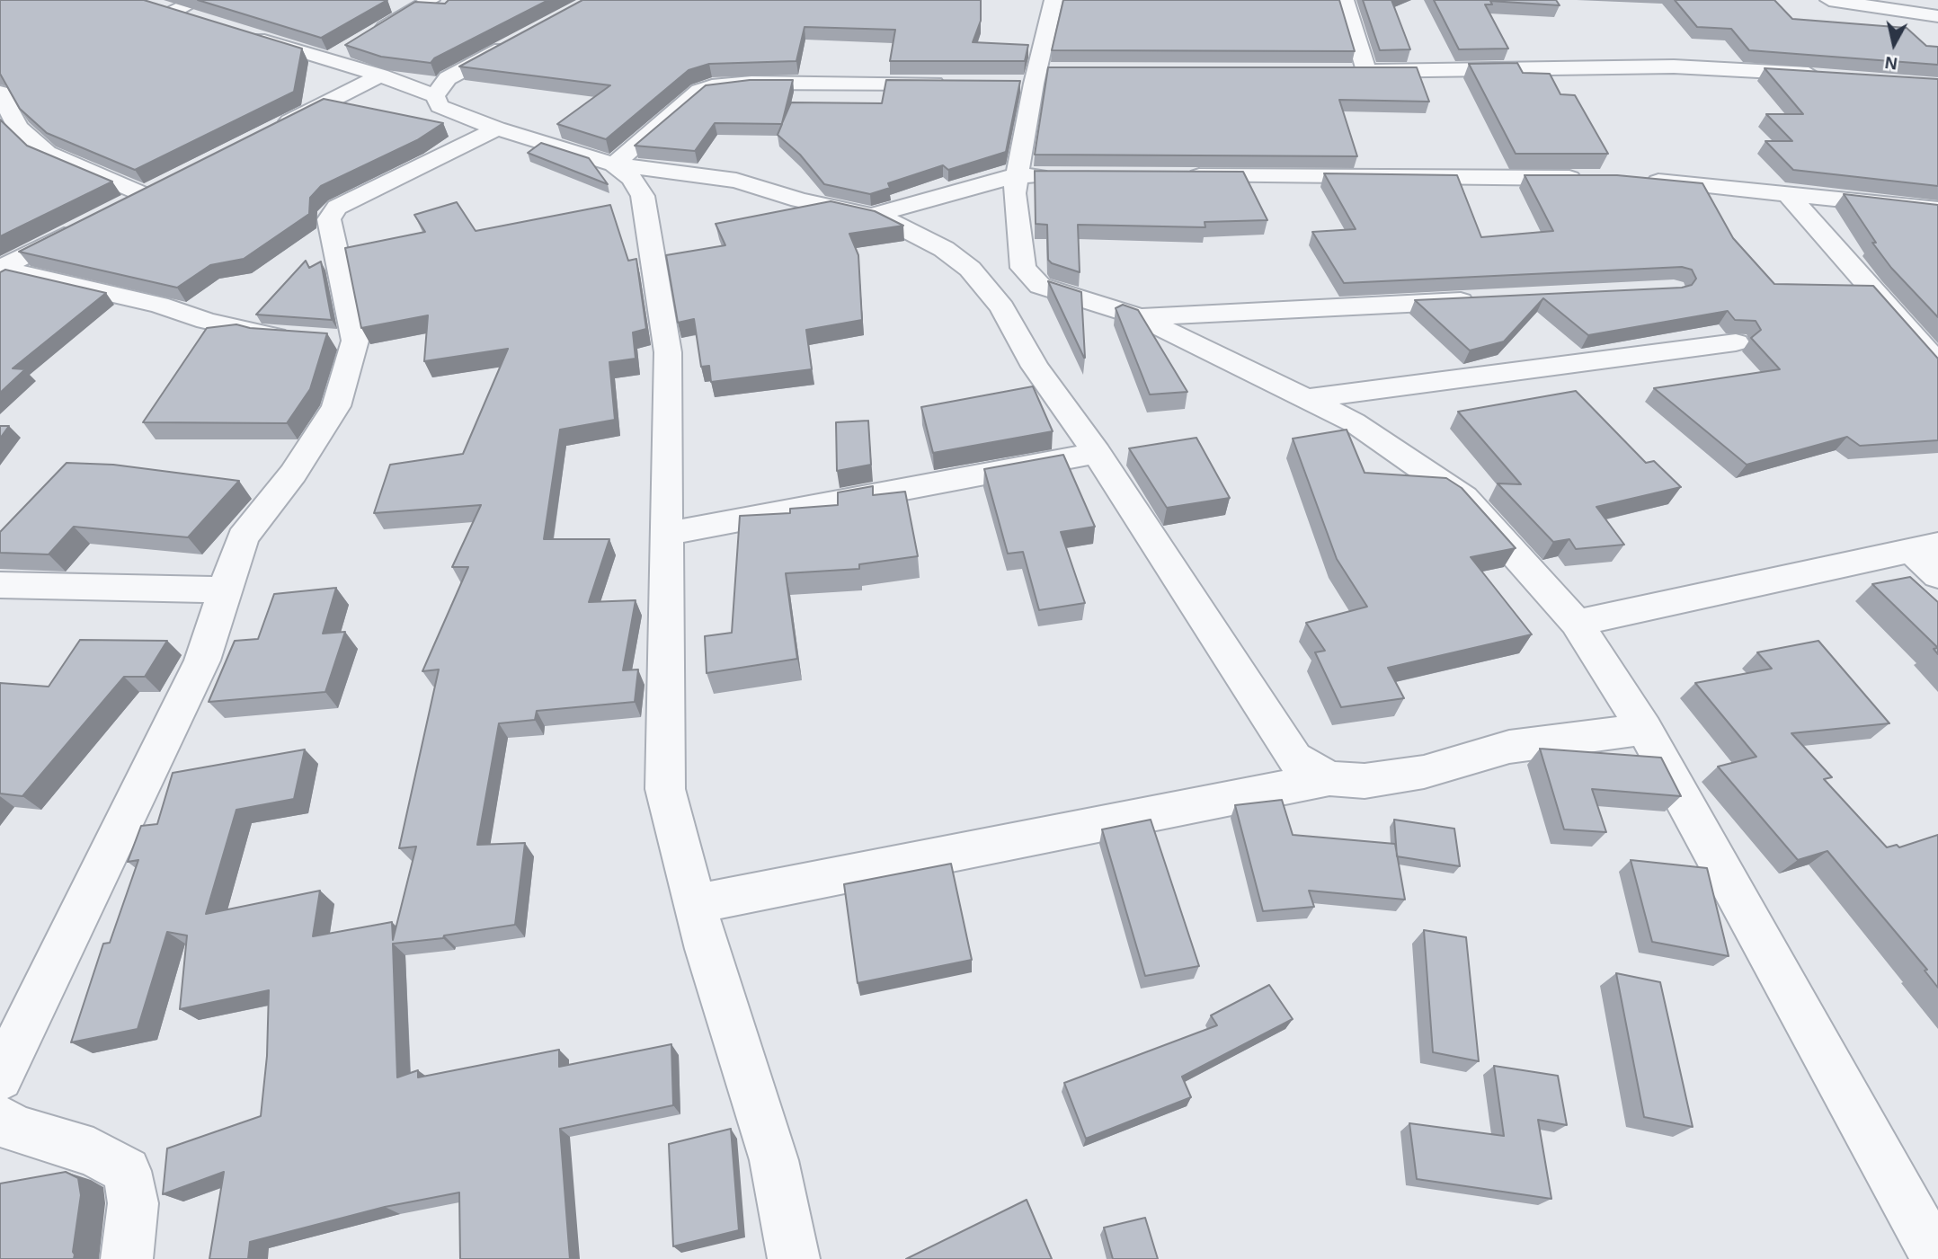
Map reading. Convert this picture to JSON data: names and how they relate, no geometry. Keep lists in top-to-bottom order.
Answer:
{
  "north": "bottom"
}
